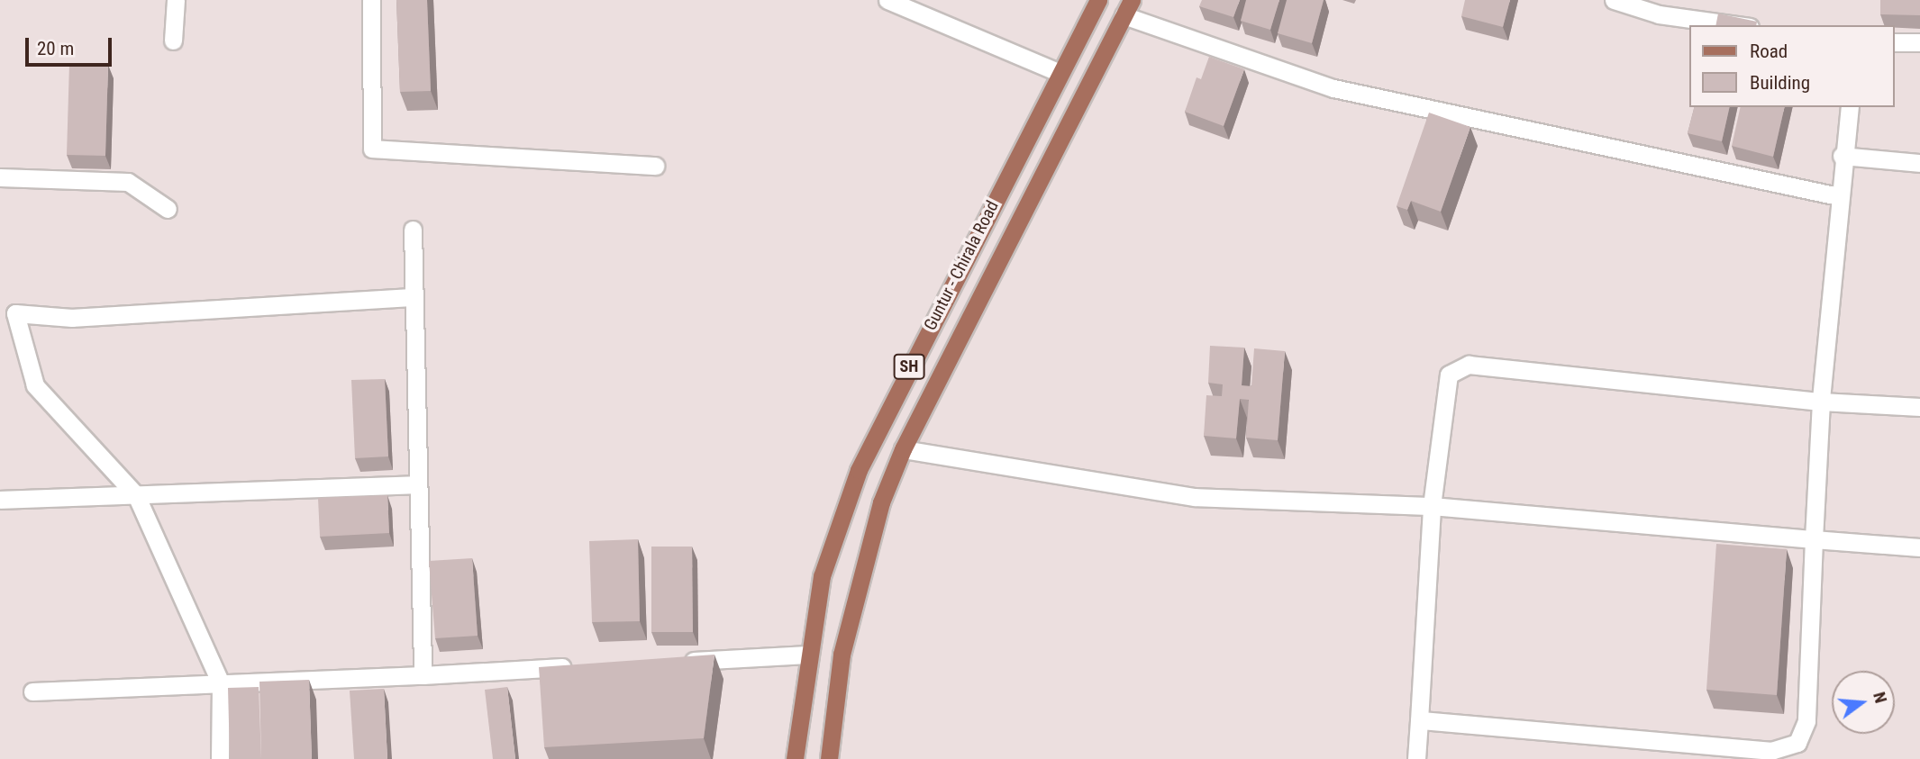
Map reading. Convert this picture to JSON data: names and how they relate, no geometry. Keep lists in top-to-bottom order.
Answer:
{
  "streets": {
    "main road": ["Guntur - Chirala Road", "SH"]
  },
  "legend": ["Road", "Building"],
  "scale_bar": "20 m",
  "north": "right"
}
